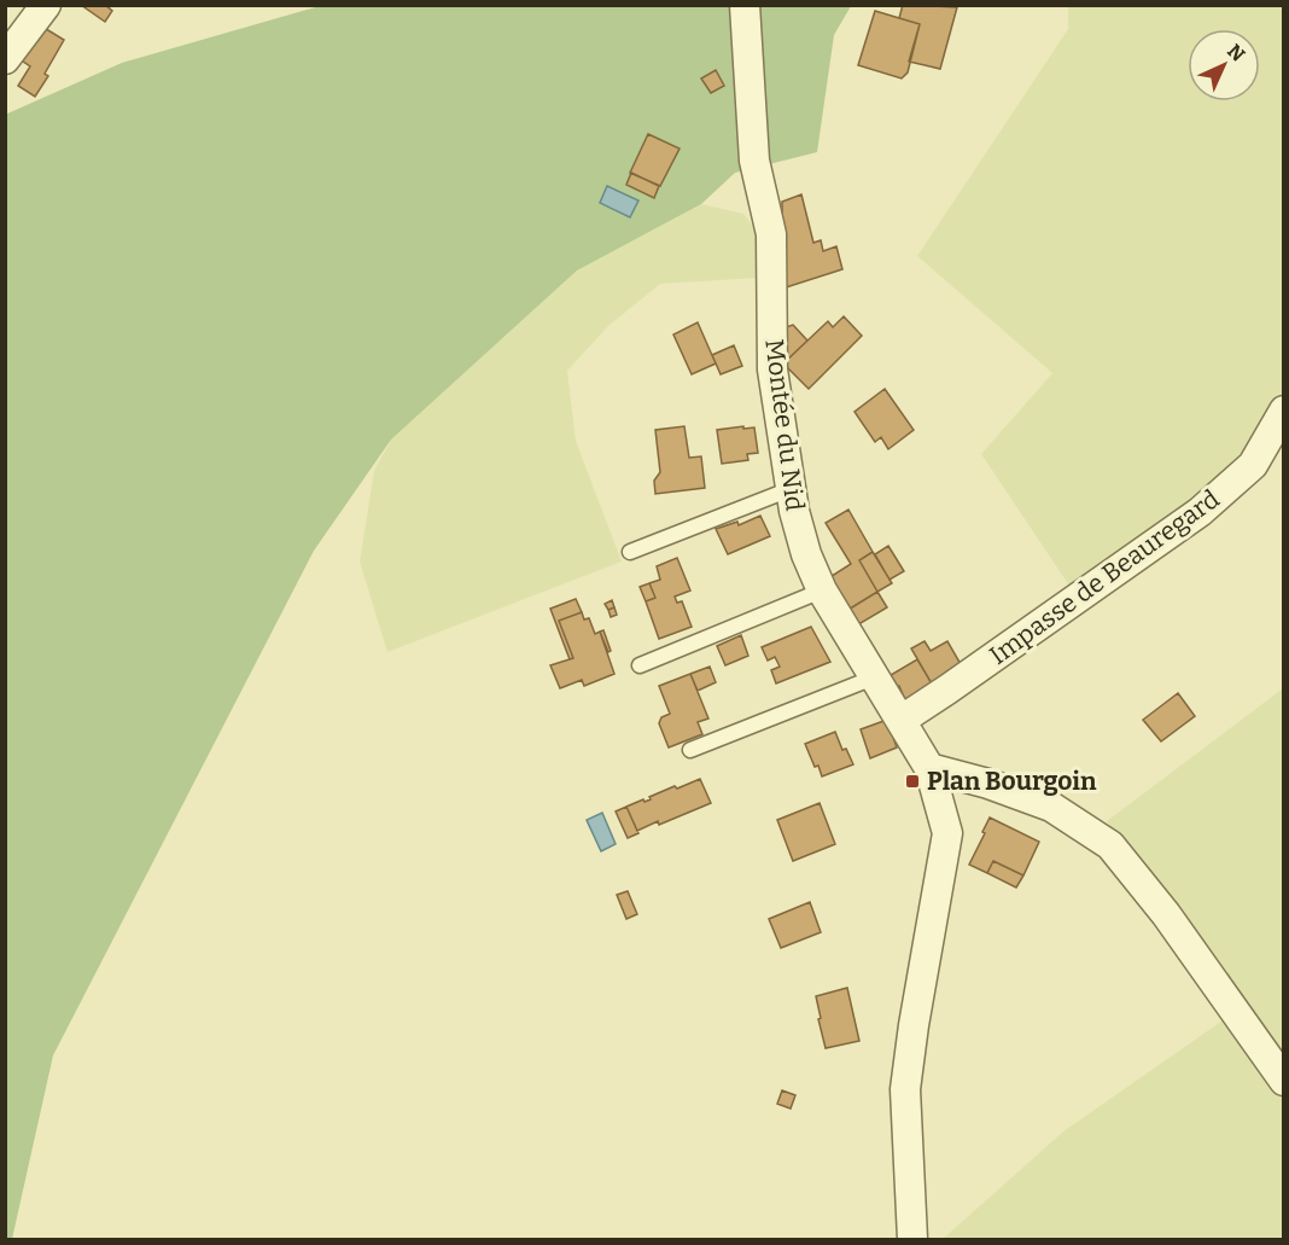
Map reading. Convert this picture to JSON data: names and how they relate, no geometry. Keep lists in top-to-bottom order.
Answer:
{
  "streets": {
    "street": ["Montée du Nid", "Impasse de Beauregard"]
  },
  "crossings": [
    ["Montée du Nid", "Impasse de Beauregard"]
  ],
  "places": {
    "transit": ["Plan Bourgoin"]
  },
  "north": "top right"
}
